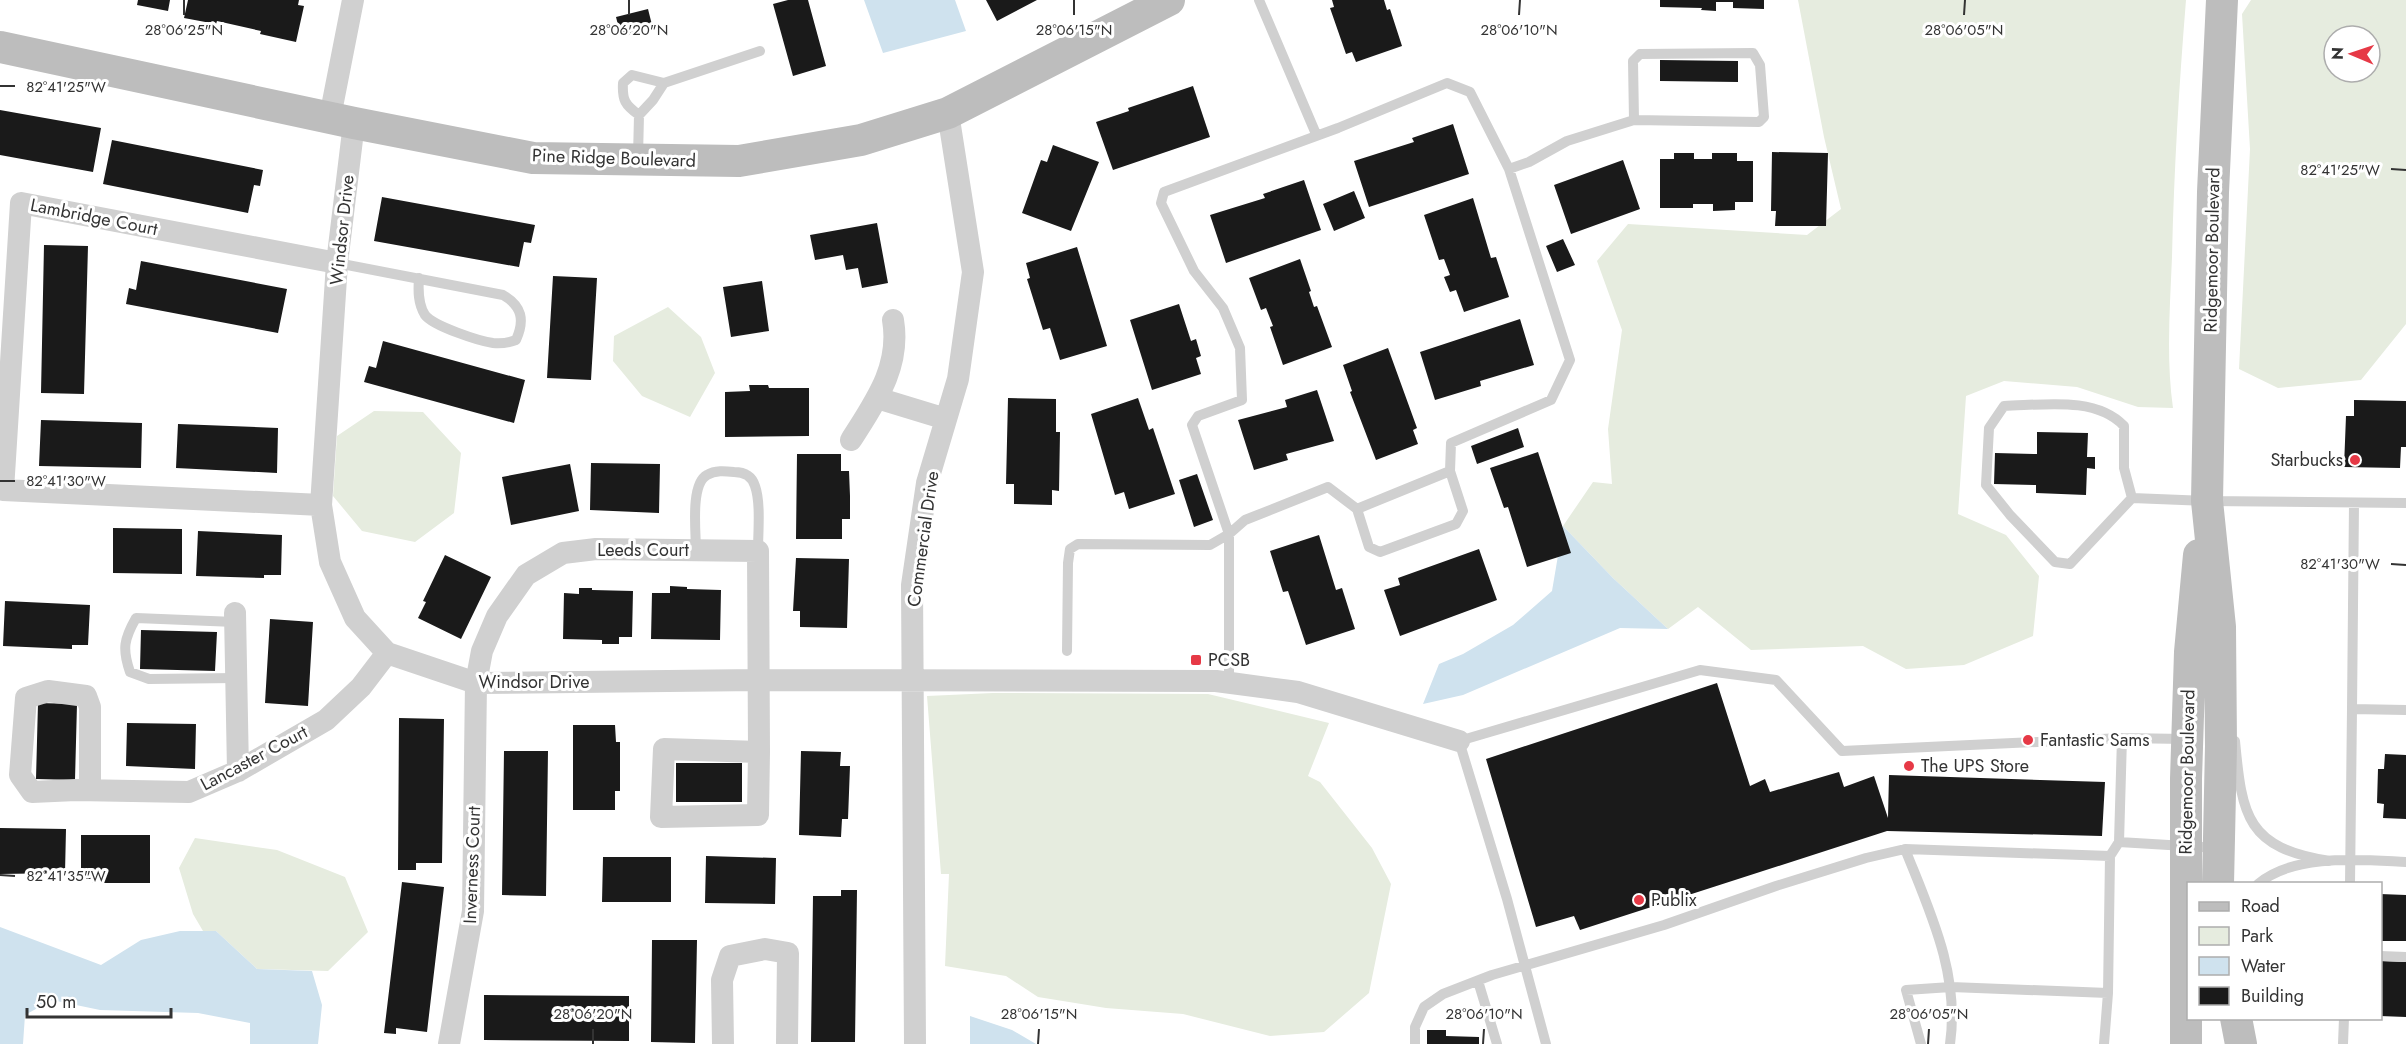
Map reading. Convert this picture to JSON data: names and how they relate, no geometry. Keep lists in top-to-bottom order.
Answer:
{
  "streets": {
    "street": [
      "Pine Ridge Boulevard",
      "Lambridge Court",
      "Windsor Drive",
      "Ridgemoor Boulevard",
      "Commercial Drive",
      "Leeds Court",
      "Lancaster Court",
      "Inverness Court"
    ]
  },
  "crossings": [
    ["Pine Ridge Boulevard", "Windsor Drive"],
    ["Pine Ridge Boulevard", "Commercial Drive"],
    ["Lambridge Court", "Windsor Drive"],
    ["Windsor Drive", "Commercial Drive"],
    ["Windsor Drive", "Leeds Court"],
    ["Windsor Drive", "Lancaster Court"],
    ["Windsor Drive", "Inverness Court"],
    ["Leeds Court", "Inverness Court"]
  ],
  "places": {
    "other": [
      "Starbucks",
      "Fantastic Sams",
      "The UPS Store",
      "Publix"
    ],
    "transit": ["PCSB"]
  },
  "legend": [
    "Road",
    "Park",
    "Water",
    "Building"
  ],
  "scale_bar": "50 m",
  "north": "left",
  "coordinates": [
    "28°06'25\"N",
    "28°06'20\"N",
    "28°06'15\"N",
    "28°06'10\"N",
    "28°06'05\"N",
    "82°41'25\"W",
    "82°41'30\"W",
    "82°41'35\"W"
  ]
}
